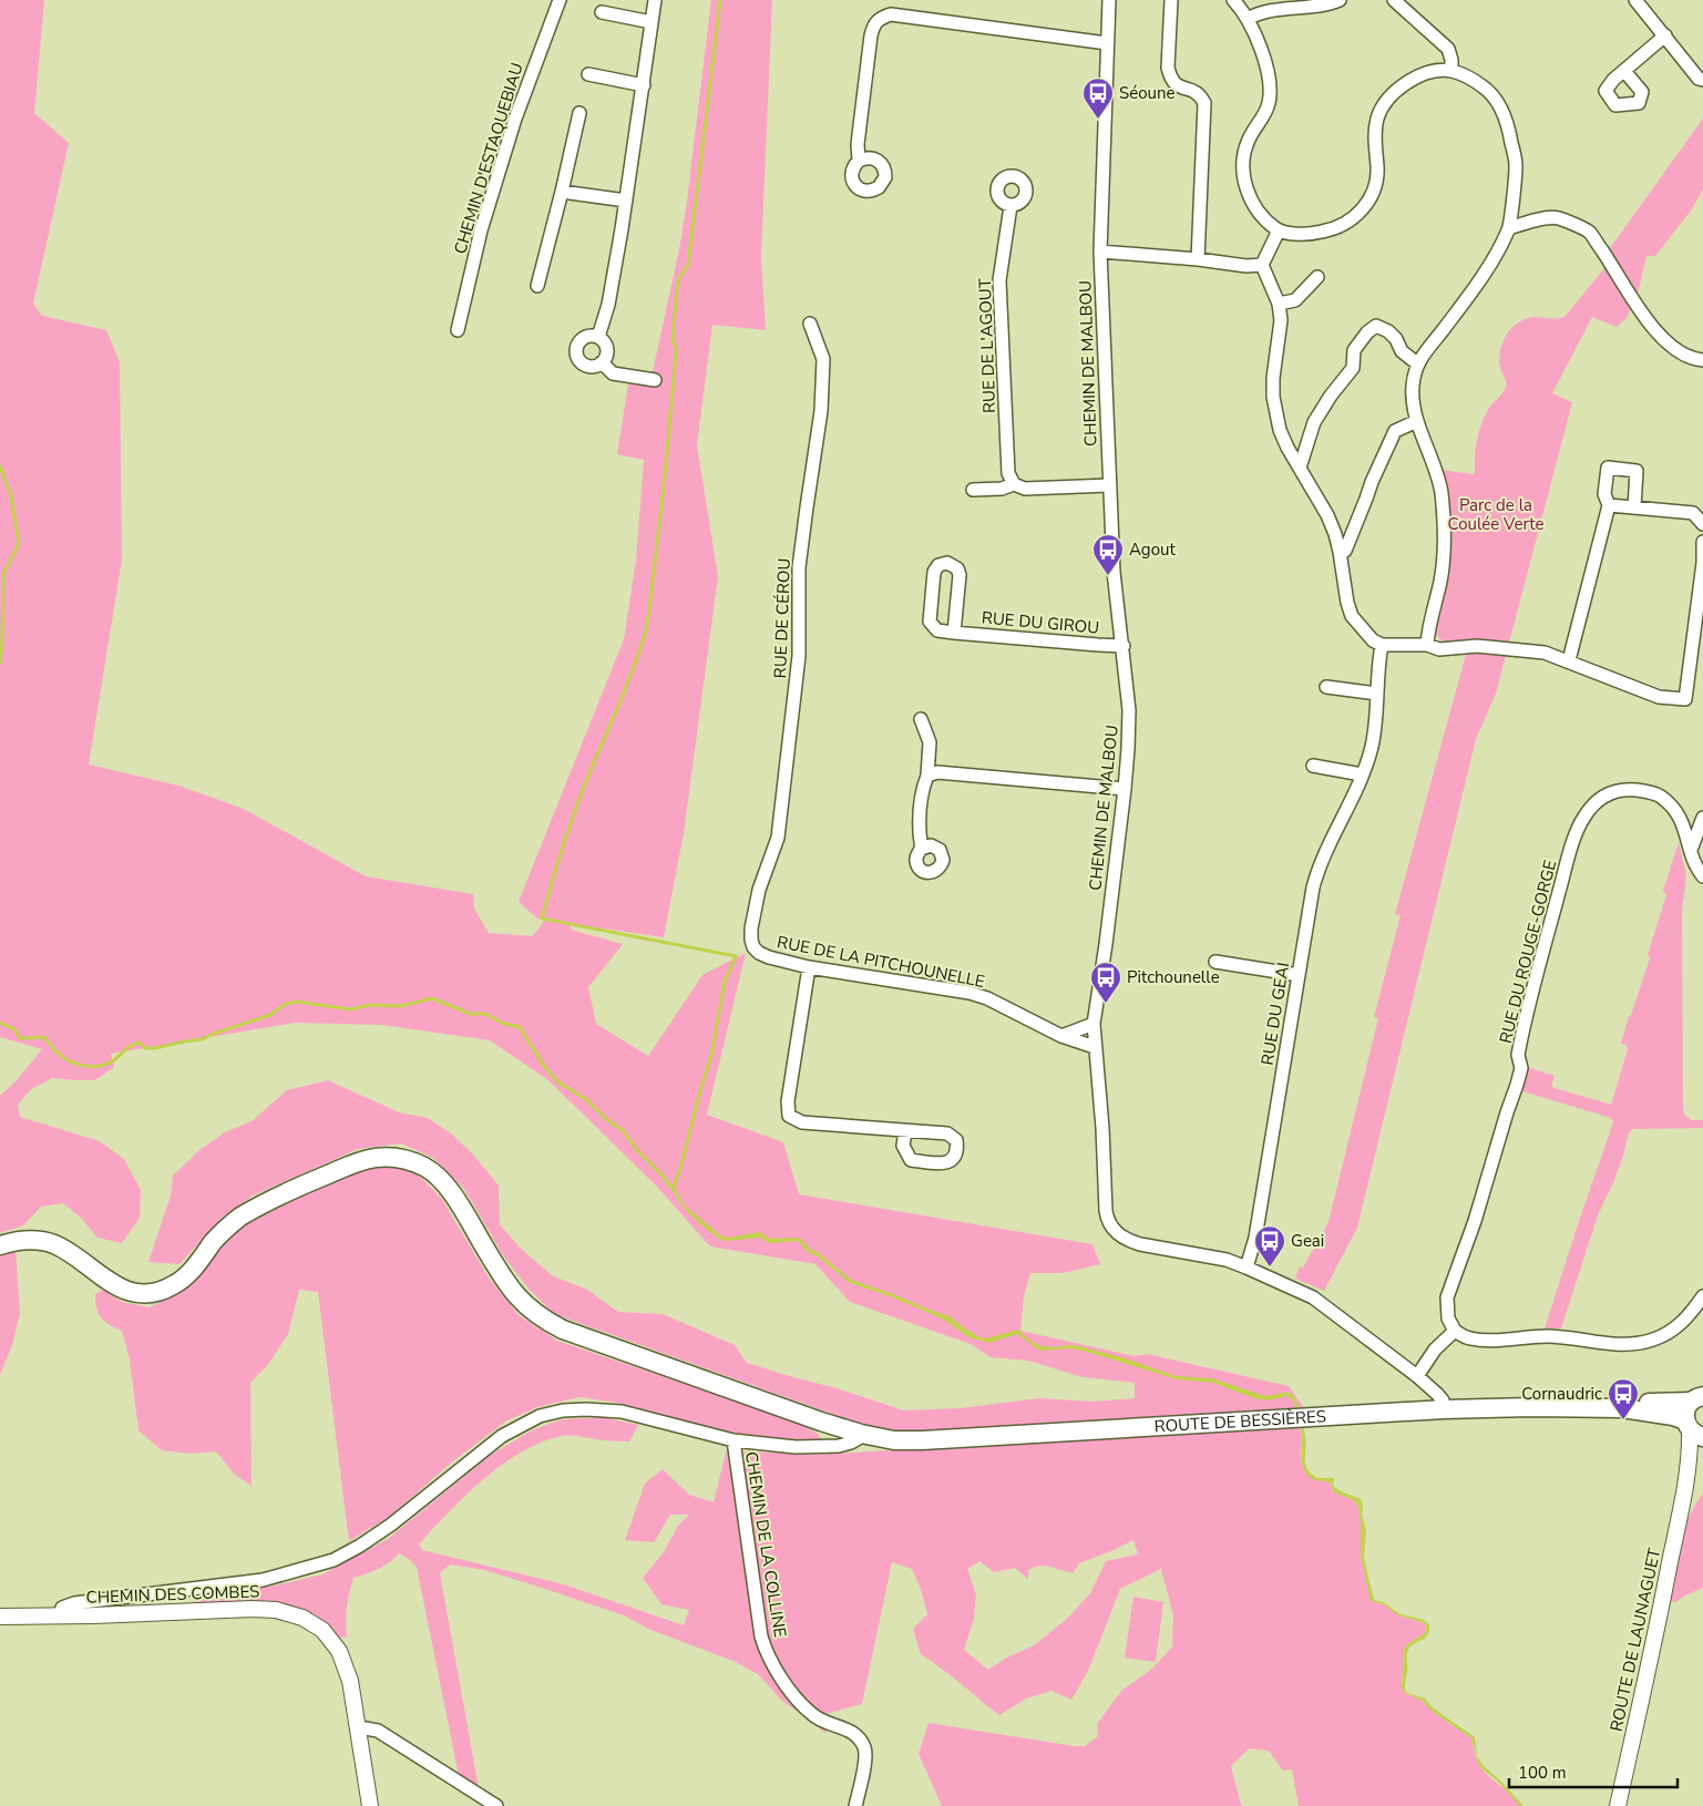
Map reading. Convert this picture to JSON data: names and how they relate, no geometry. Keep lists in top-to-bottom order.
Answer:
{
  "streets": {
    "main road": ["ROUTE DE BESSIÈRES"],
    "street": [
      "CHEMIN D'ESTAQUEBIAU",
      "RUE DE L'AGOUT",
      "CHEMIN DE MALBOU",
      "RUE DE CÉROU",
      "RUE DU GIROU",
      "RUE DU ROUGE-GORGE",
      "RUE DE LA PITCHOUNELLE",
      "RUE DU GEAI",
      "CHEMIN DE LA COLLINE",
      "CHEMIN DES COMBES",
      "ROUTE DE LAUNAGUET"
    ]
  },
  "crossings": [
    ["CHEMIN DE MALBOU", "RUE DU GIROU"],
    ["CHEMIN DE MALBOU", "RUE DE LA PITCHOUNELLE"],
    ["CHEMIN DE MALBOU", "RUE DU GEAI"],
    ["CHEMIN DE MALBOU", "ROUTE DE BESSIÈRES"],
    ["RUE DE CÉROU", "RUE DE LA PITCHOUNELLE"],
    ["ROUTE DE BESSIÈRES", "ROUTE DE LAUNAGUET"]
  ],
  "parks": ["Parc de la Coulée Verte"],
  "places": {
    "bus stop": [
      "Séoune",
      "Agout",
      "Pitchounelle",
      "Geai",
      "Cornaudric"
    ]
  },
  "scale_bar": "100 m"
}
